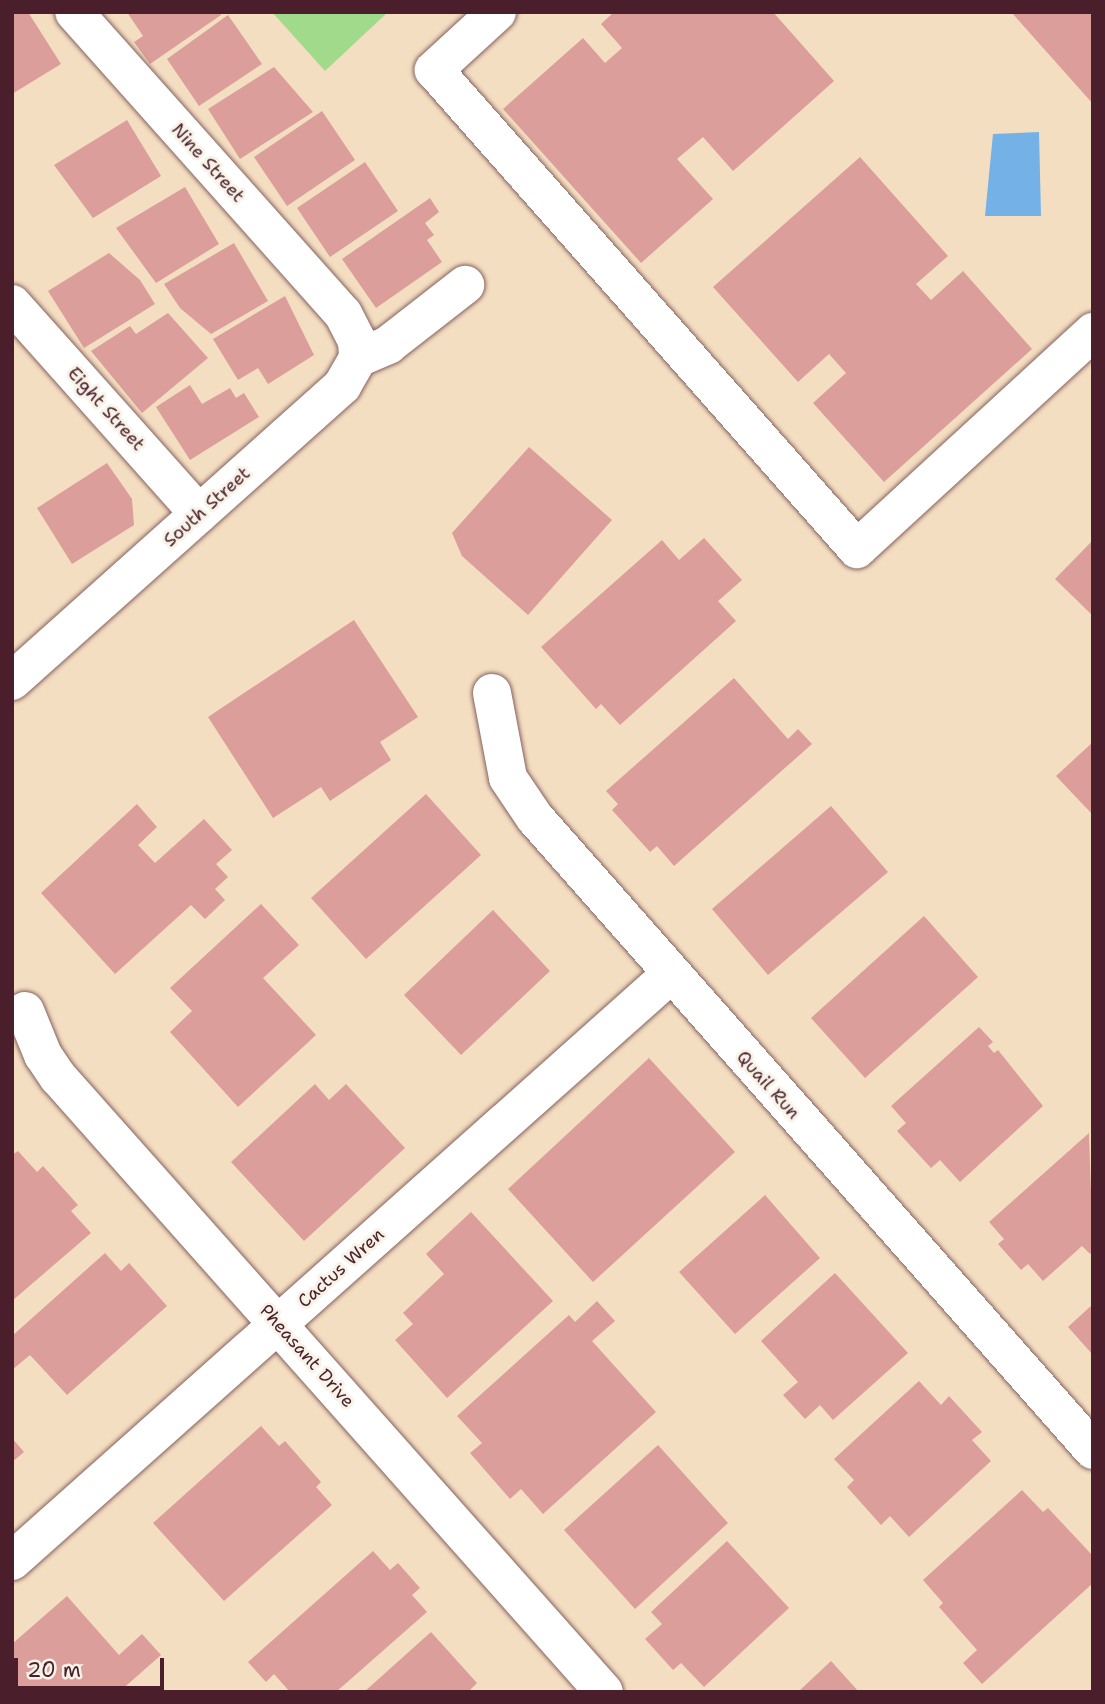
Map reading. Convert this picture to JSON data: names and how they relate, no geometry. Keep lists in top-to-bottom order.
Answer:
{
  "streets": {
    "lane": [
      "Nine Street",
      "Eight Street",
      "South Street",
      "Quail Run",
      "Cactus Wren",
      "Pheasant Drive"
    ]
  },
  "crossings": [
    ["Nine Street", "South Street"],
    ["Eight Street", "South Street"],
    ["Quail Run", "Cactus Wren"],
    ["Cactus Wren", "Pheasant Drive"]
  ],
  "scale_bar": "20 m"
}
